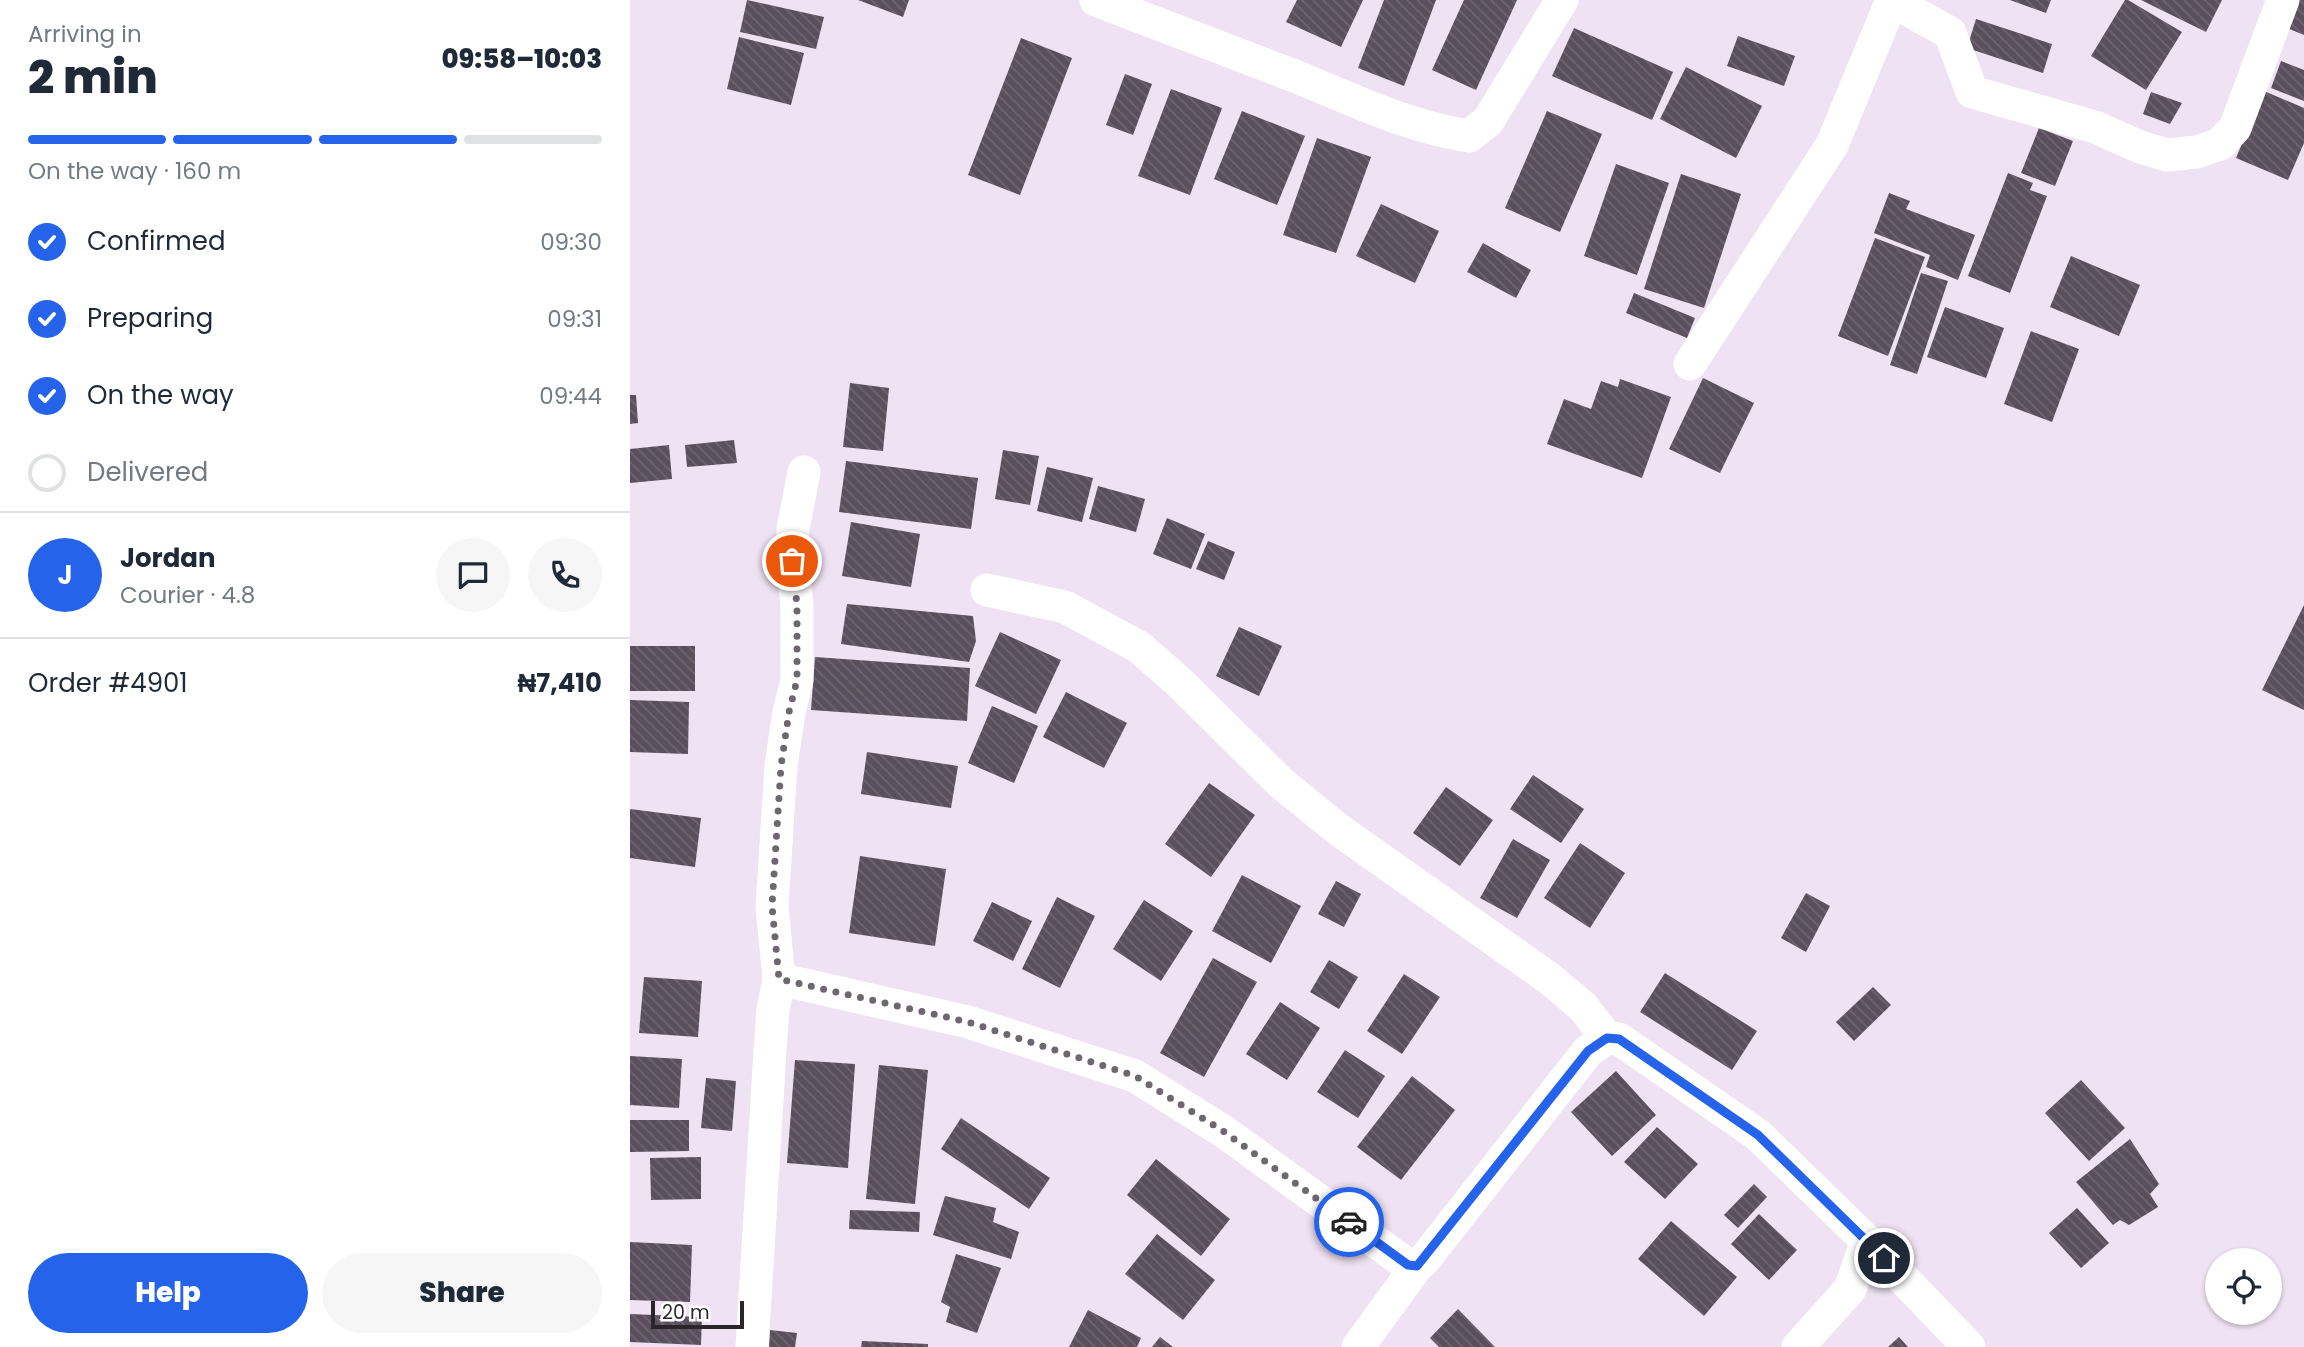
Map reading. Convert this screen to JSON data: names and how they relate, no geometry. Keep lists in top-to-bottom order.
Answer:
{
  "scale_bar": "20 m",
  "page": {
    "heading": ["2 min", "Arriving in", "09:58–10:03"],
    "panel": [
      "Jordan",
      "Courier · 4.8",
      "Order #4901",
      "₦7,410"
    ],
    "bar": "On the way · 160 m",
    "list": [
      ["Confirmed", "09:30"],
      ["Preparing", "09:31"],
      ["On the way", "09:44"],
      "Delivered"
    ],
    "round": "J",
    "buttons": ["Help", "Share"],
    "scale": "20 m"
  }
}
